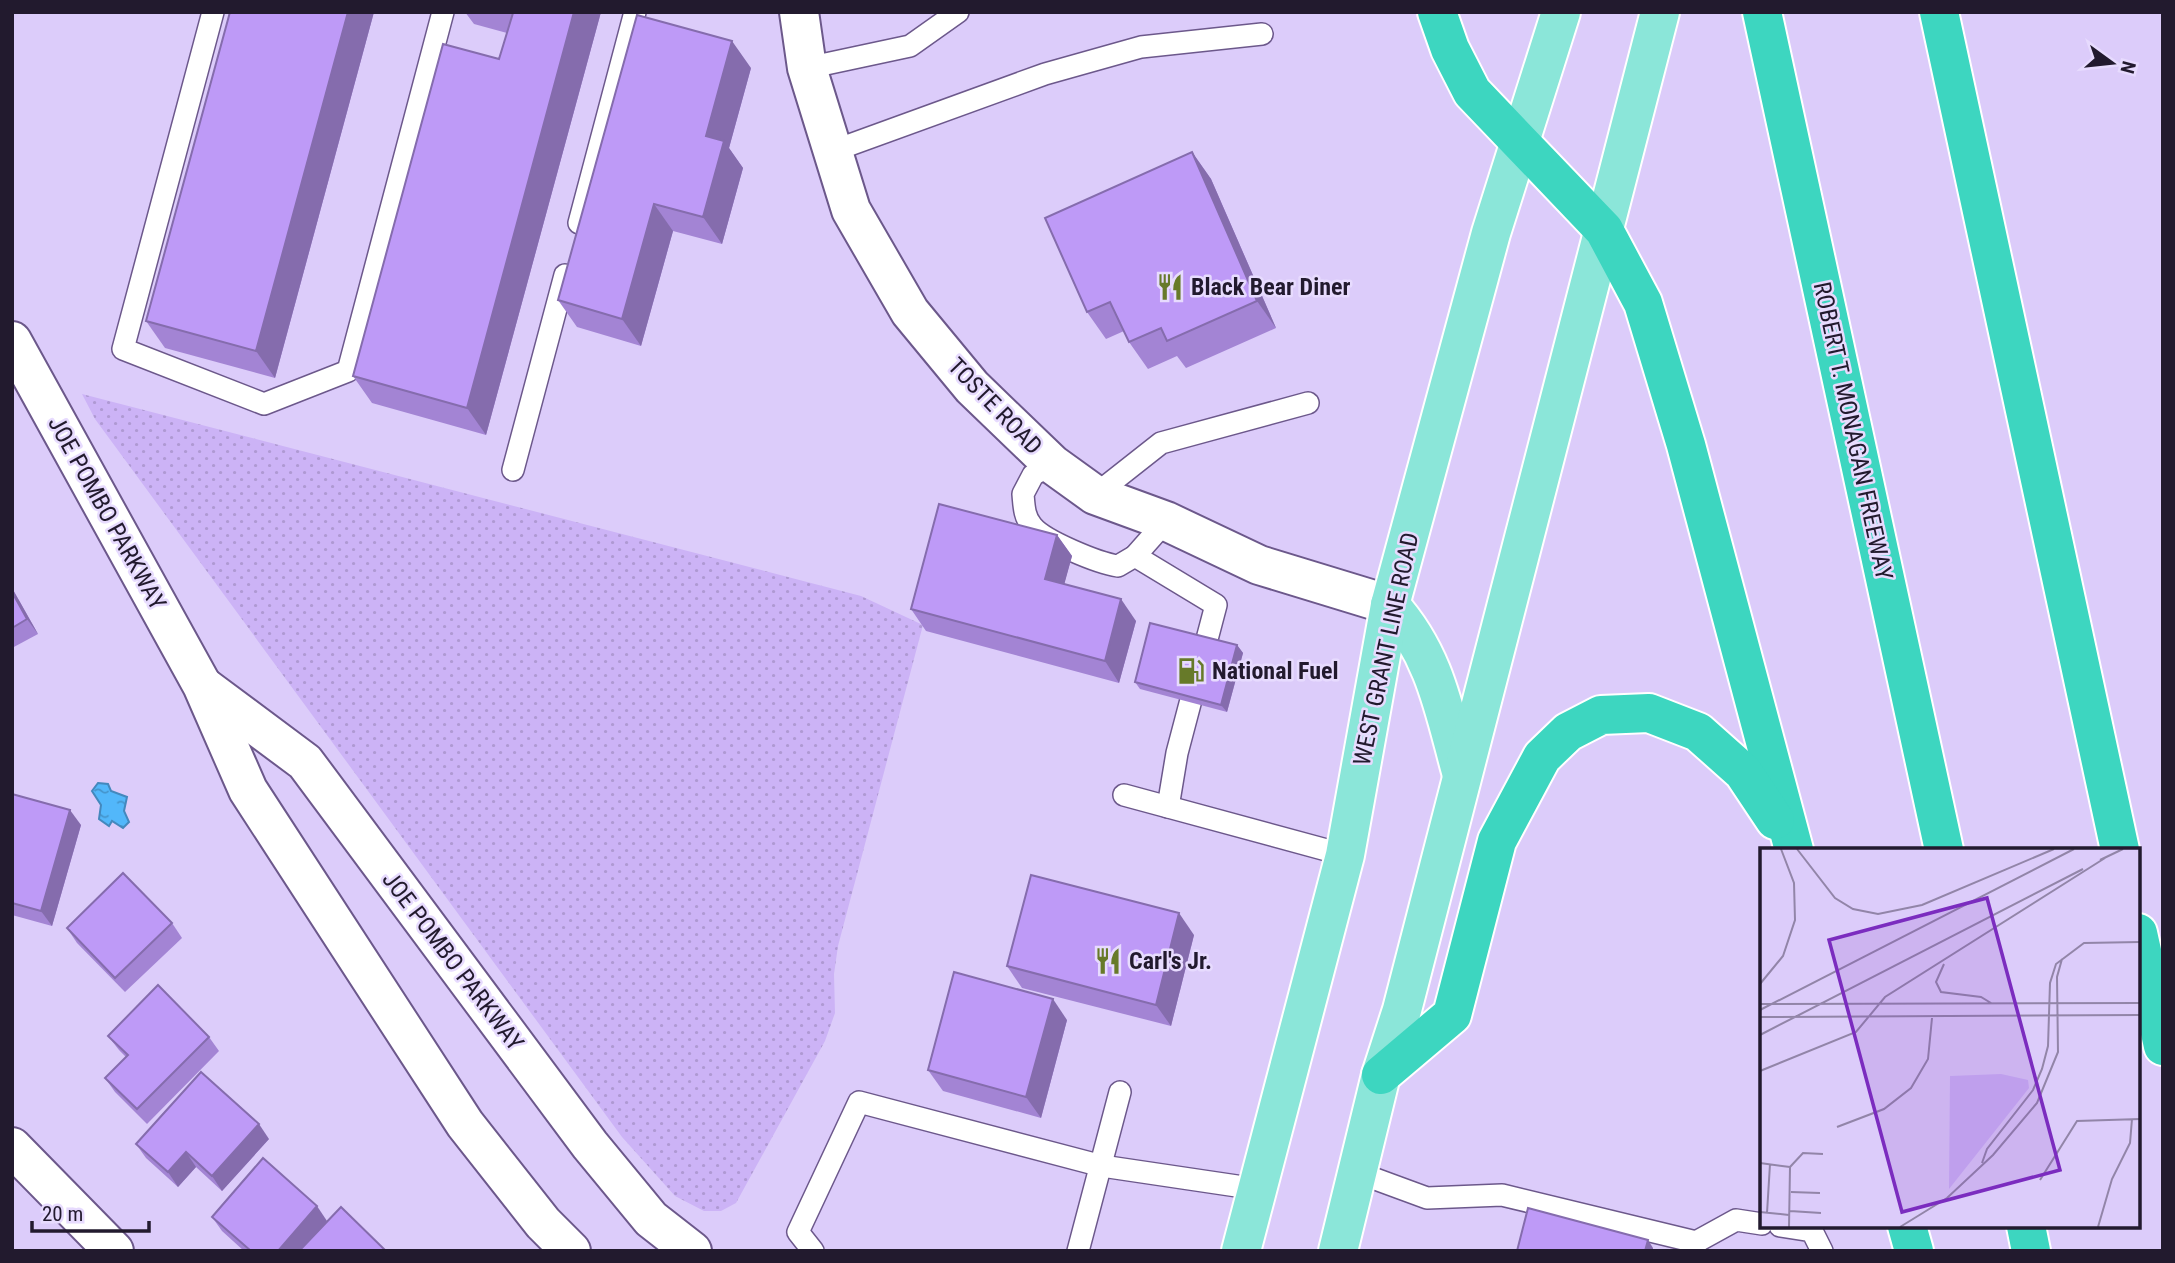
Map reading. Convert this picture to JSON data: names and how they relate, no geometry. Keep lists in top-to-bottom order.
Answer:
{
  "streets": {
    "highway": ["ROBERT T. MONAGAN FREEWAY"],
    "main road": ["WEST GRANT LINE ROAD"],
    "street": ["TOSTE ROAD", "JOE POMBO PARKWAY"]
  },
  "crossings": [
    ["TOSTE ROAD", "WEST GRANT LINE ROAD"]
  ],
  "places": {
    "restaurant": ["Black Bear Diner", "Carl's Jr."],
    "fuel station": ["National Fuel"]
  },
  "scale_bar": "20 m",
  "north": "right"
}
